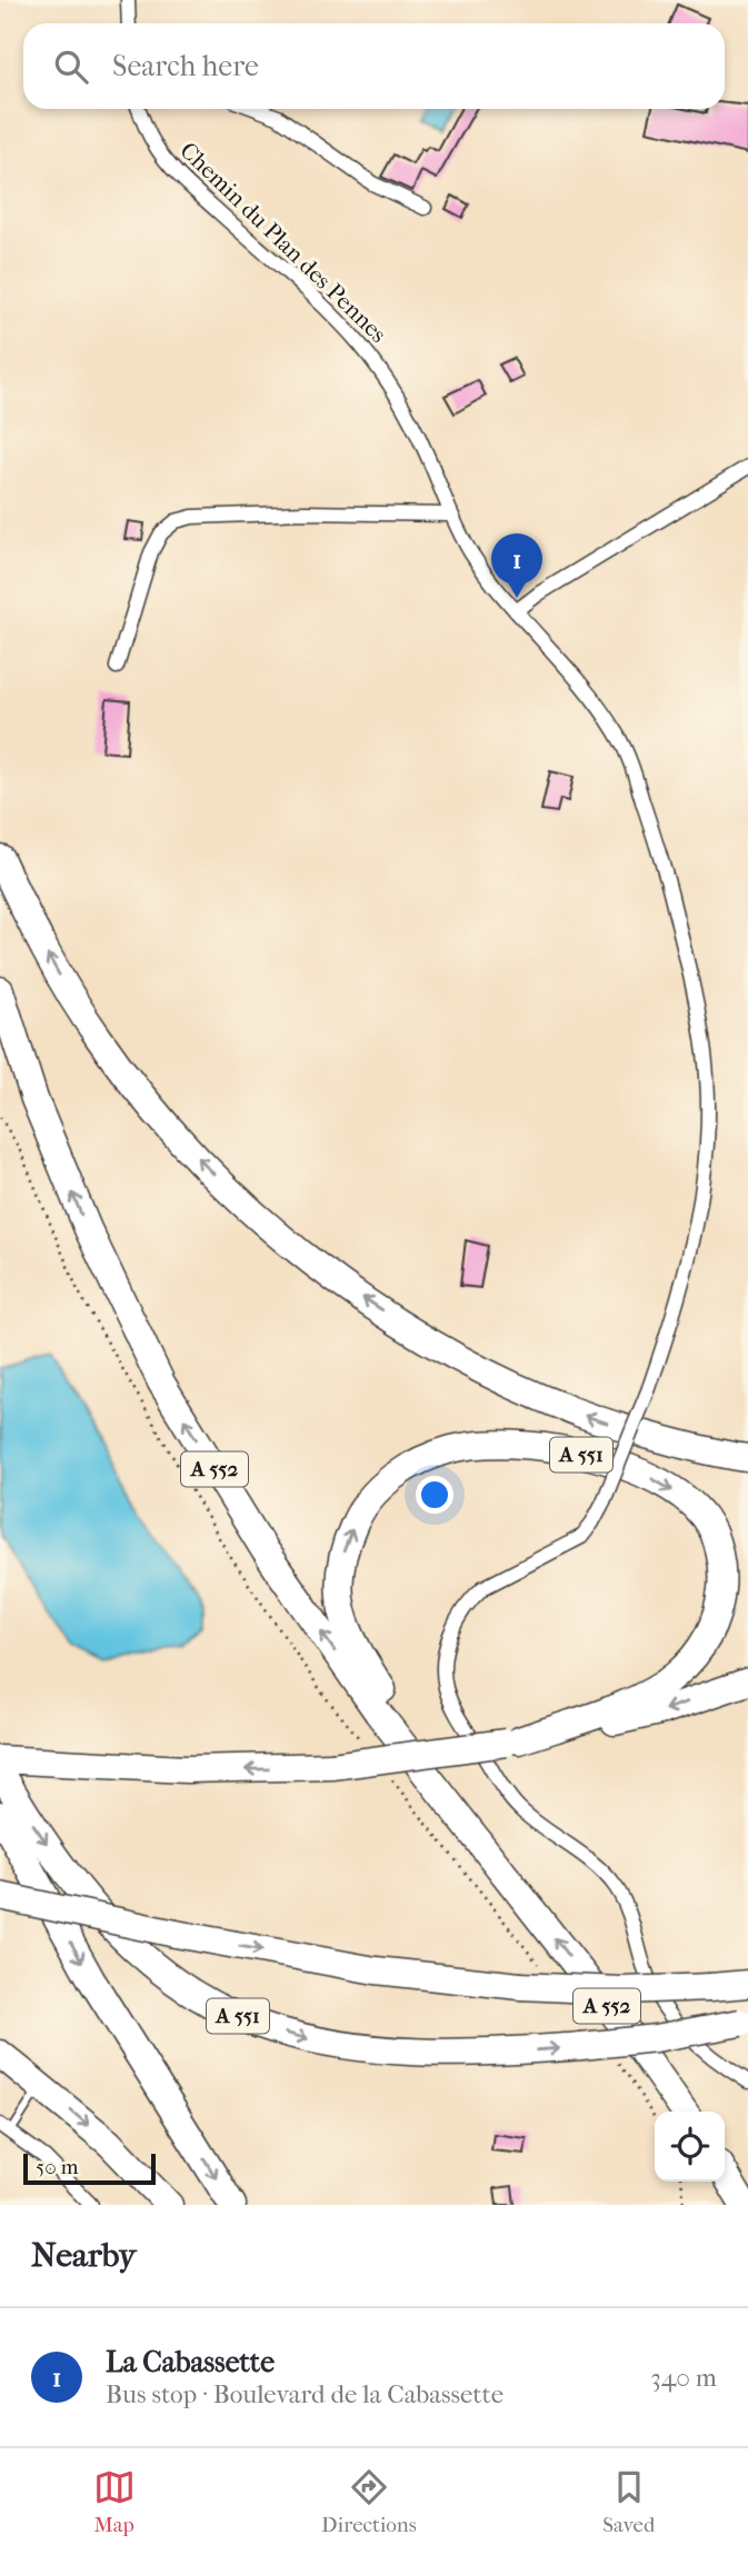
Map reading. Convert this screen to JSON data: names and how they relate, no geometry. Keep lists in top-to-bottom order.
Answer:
{
  "streets": {
    "highway": ["A 551", "A 552"],
    "street": ["Chemin du Plan des Pennes"]
  },
  "crossings": [
    ["A 551", "A 552"]
  ],
  "scale_bar": "50 m",
  "page": {
    "search": "Search here",
    "pins": "1",
    "scale": "50 m",
    "heading": "Nearby",
    "list": [
      {
        "mark": "1",
        "name": "La Cabassette",
        "note": "Bus stop · Boulevard de la Cabassette",
        "value": "340 m"
      }
    ],
    "nav": ["Map", "Directions", "Saved"]
  }
}
